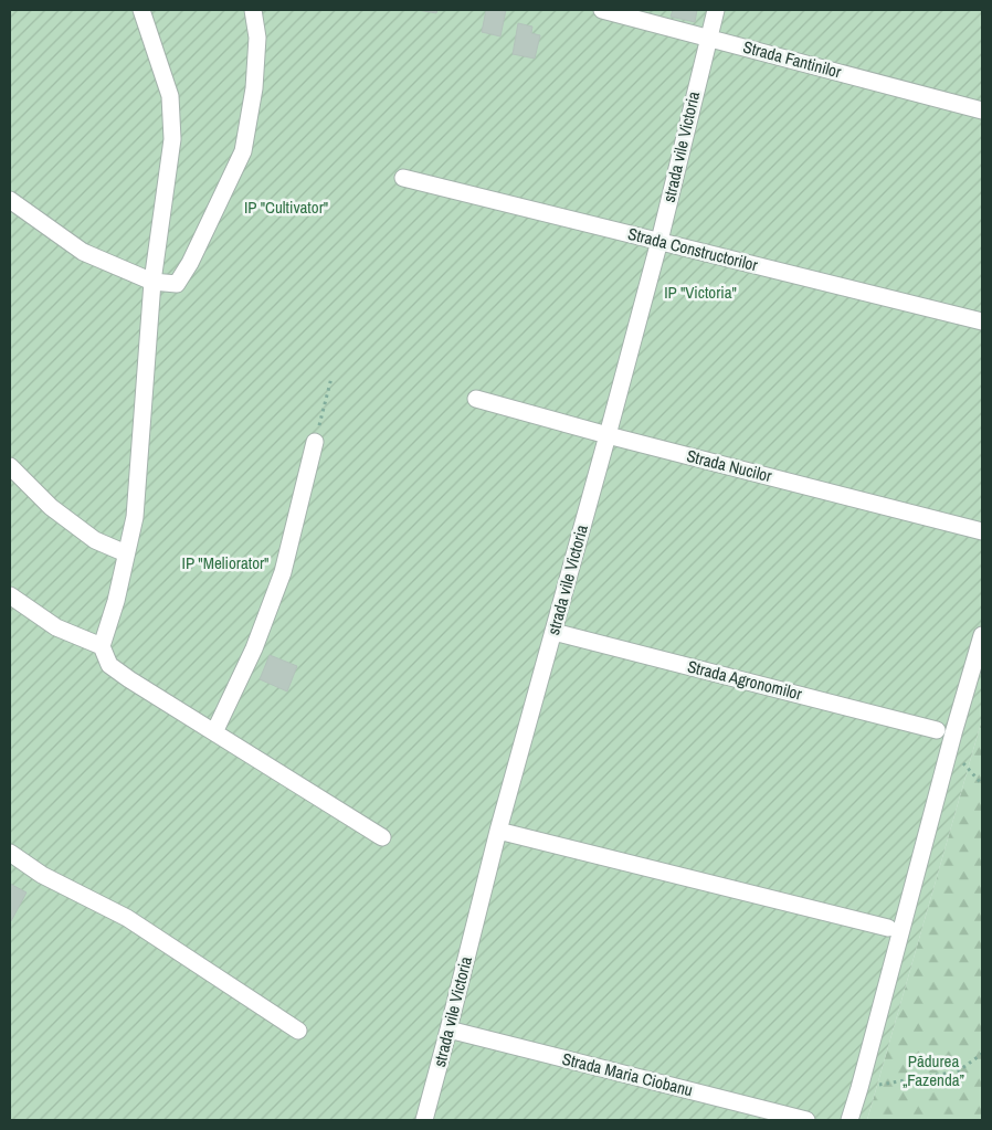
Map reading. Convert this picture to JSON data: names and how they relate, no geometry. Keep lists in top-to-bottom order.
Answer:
{
  "streets": {
    "street": [
      "Strada Fantinilor",
      "strada vile Victoria",
      "Strada Constructorilor",
      "Strada Nucilor",
      "Strada Agronomilor",
      "Strada Maria Ciobanu"
    ]
  },
  "crossings": [
    ["Strada Fantinilor", "strada vile Victoria"],
    ["strada vile Victoria", "Strada Constructorilor"],
    ["strada vile Victoria", "Strada Nucilor"],
    ["strada vile Victoria", "Strada Agronomilor"],
    ["strada vile Victoria", "Strada Maria Ciobanu"]
  ],
  "parks": [
    "IP \"Cultivator\"",
    "IP \"Victoria\"",
    "IP \"Meliorator\"",
    "Pădurea „Fazenda”"
  ]
}
